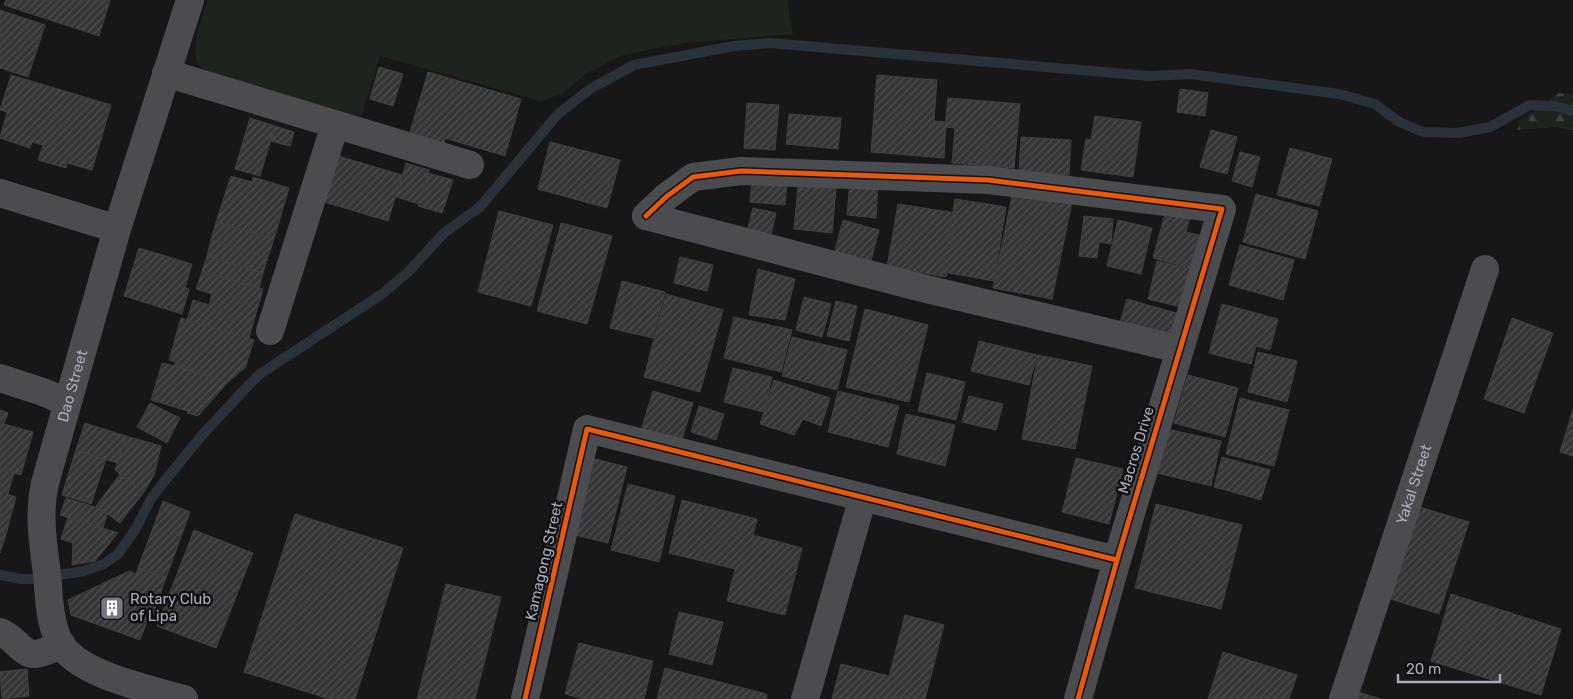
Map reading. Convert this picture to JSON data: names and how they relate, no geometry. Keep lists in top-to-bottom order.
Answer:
{
  "streets": {
    "street": [
      "Dao Street",
      "Macros Drive",
      "Yakal Street",
      "Kamagong Street"
    ]
  },
  "places": {
    "building": ["Rotary Club of Lipa"]
  },
  "scale_bar": "20 m"
}
